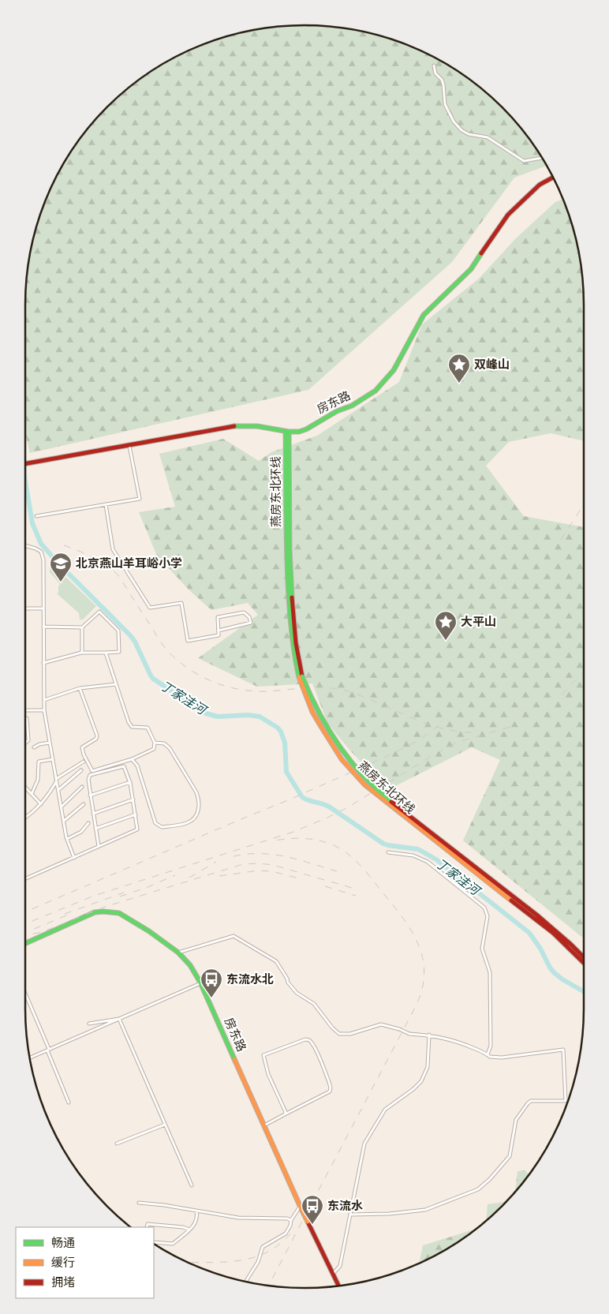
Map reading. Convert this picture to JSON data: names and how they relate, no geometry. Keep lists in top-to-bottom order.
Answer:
{
  "streets": {
    "main road": ["房东路", "燕房东北环线"]
  },
  "crossings": [
    ["房东路", "燕房东北环线"]
  ],
  "water": ["丁家洼河"],
  "places": {
    "place": ["双峰山", "大平山"],
    "school or university": ["北京燕山羊耳峪小学"],
    "bus stop": ["东流水北", "东流水"]
  },
  "legend": ["畅通", "缓行", "拥堵"]
}
